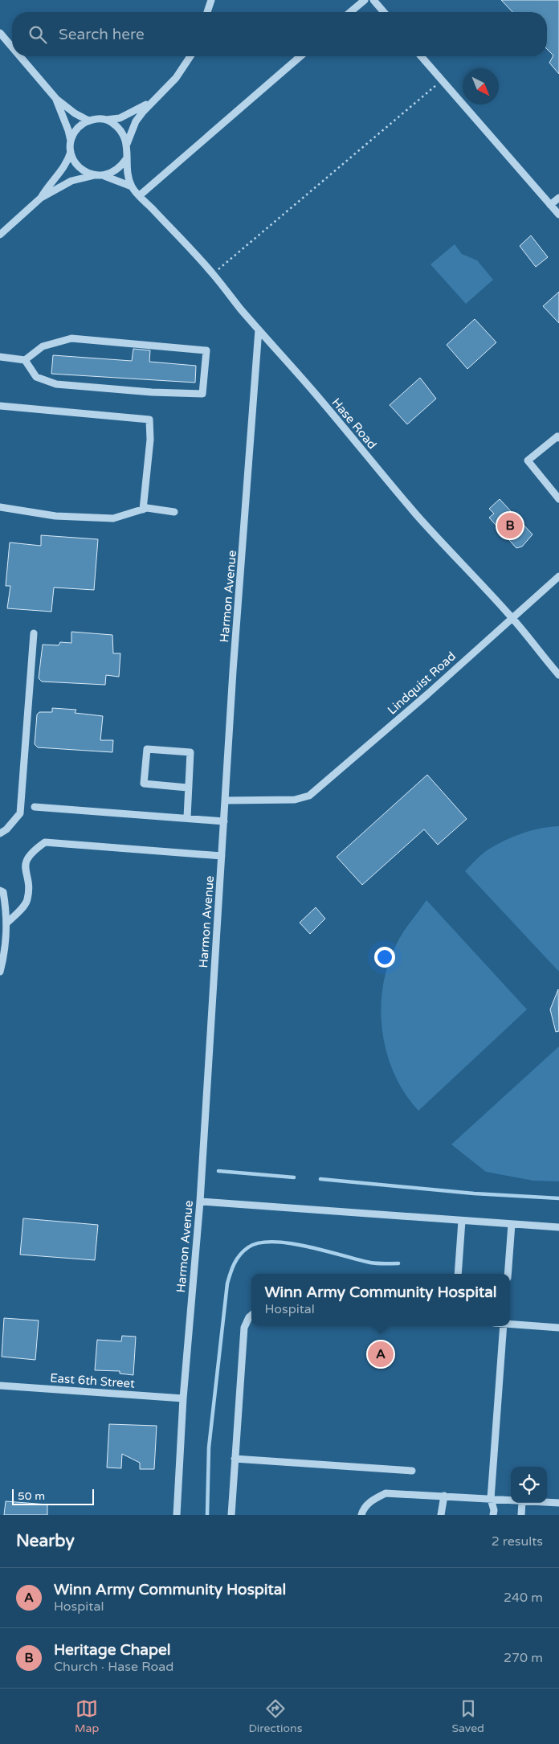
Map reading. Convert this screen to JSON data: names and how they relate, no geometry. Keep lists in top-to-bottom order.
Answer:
{
  "streets": {
    "street": [
      "Hase Road",
      "Harmon Avenue",
      "Lindquist Road",
      "East 6th Street"
    ]
  },
  "crossings": [
    ["Hase Road", "Harmon Avenue"],
    ["Hase Road", "Lindquist Road"],
    ["Harmon Avenue", "Lindquist Road"],
    ["Harmon Avenue", "East 6th Street"]
  ],
  "scale_bar": "50 m",
  "north": "bottom right",
  "page": {
    "search": "Search here",
    "pins": ["B", "A"],
    "popup": ["Winn Army Community Hospital", "Hospital"],
    "scale": "50 m",
    "heading": ["Nearby", "2 results"],
    "list": [
      {
        "mark": "A",
        "name": "Winn Army Community Hospital",
        "note": "Hospital",
        "value": "240 m"
      },
      {
        "mark": "B",
        "name": "Heritage Chapel",
        "note": "Church · Hase Road",
        "value": "270 m"
      }
    ],
    "nav": ["Map", "Directions", "Saved"]
  }
}
